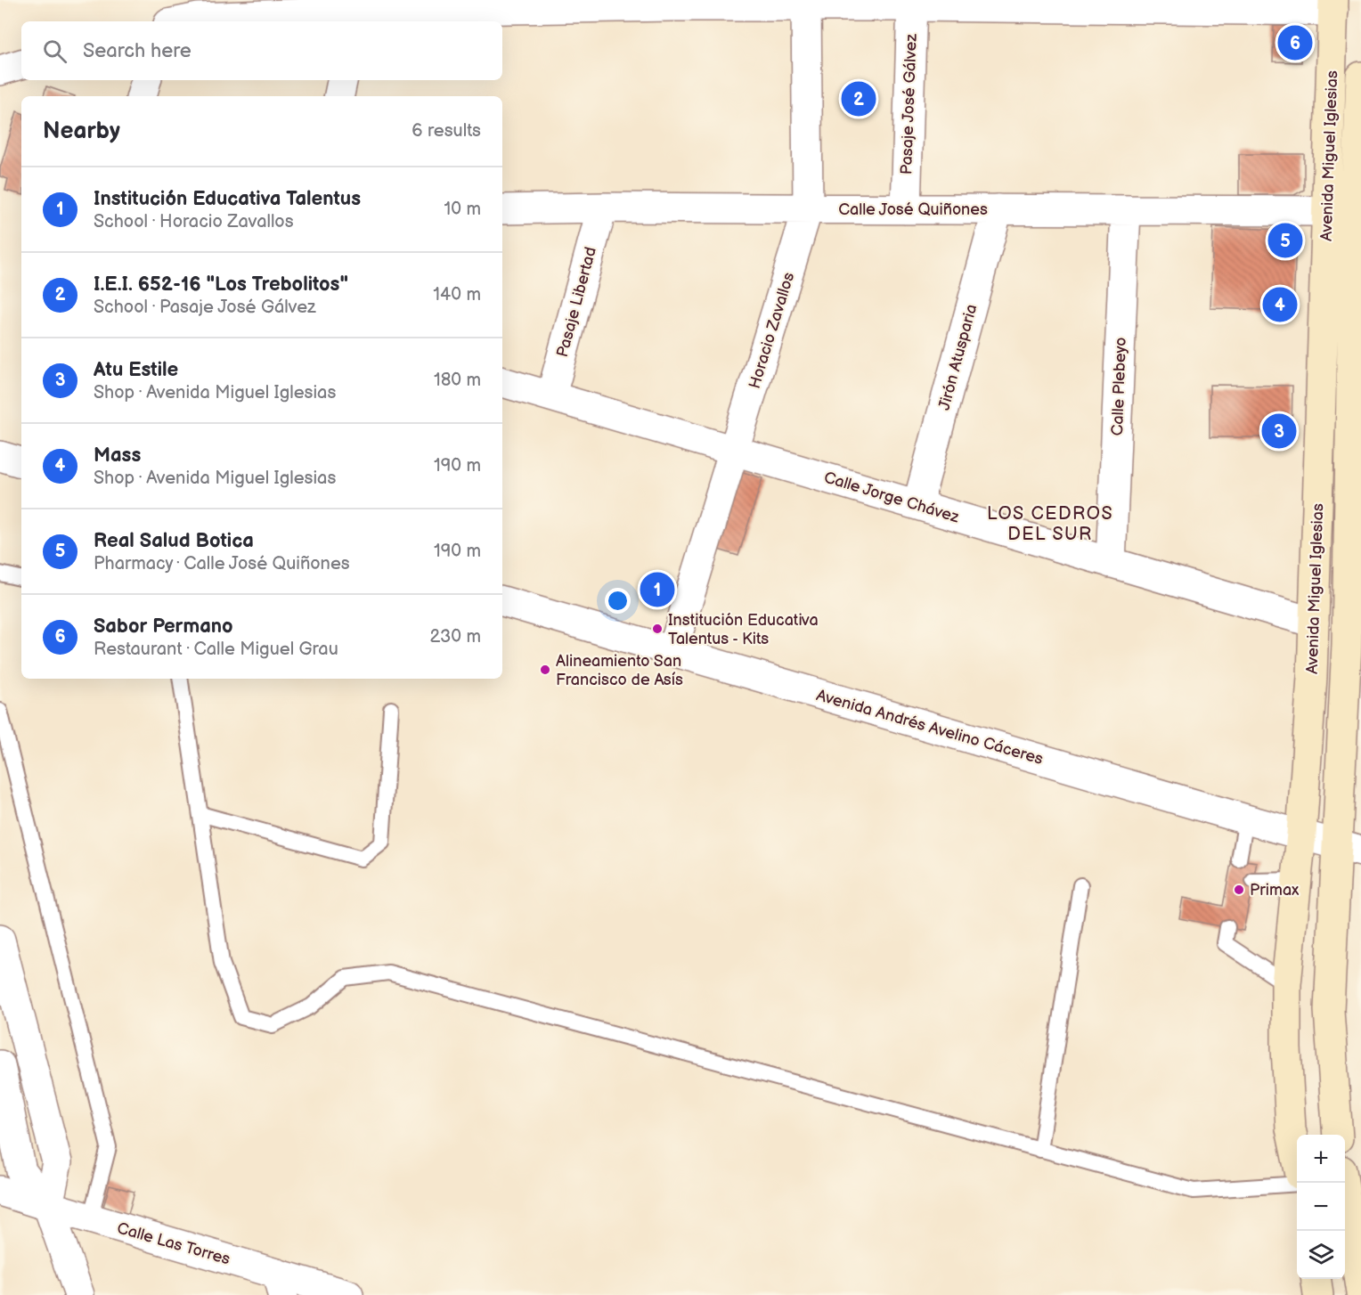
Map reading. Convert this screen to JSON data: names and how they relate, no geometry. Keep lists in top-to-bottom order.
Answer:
{
  "streets": {
    "main road": ["Avenida Miguel Iglesias"],
    "street": [
      "Pasaje José Gálvez",
      "Calle José Quiñones",
      "Pasaje Libertad",
      "Horacio Zavallos",
      "Jirón Atusparia",
      "Calle Plebeyo",
      "Calle Jorge Chávez",
      "Avenida Andrés Avelino Cáceres",
      "Calle Las Torres"
    ]
  },
  "crossings": [
    ["Pasaje José Gálvez", "Calle José Quiñones"],
    ["Avenida Miguel Iglesias", "Calle José Quiñones"],
    ["Avenida Miguel Iglesias", "Calle Jorge Chávez"],
    ["Avenida Miguel Iglesias", "Avenida Andrés Avelino Cáceres"],
    ["Calle José Quiñones", "Pasaje Libertad"],
    ["Calle José Quiñones", "Horacio Zavallos"],
    ["Calle José Quiñones", "Jirón Atusparia"],
    ["Calle José Quiñones", "Calle Plebeyo"],
    ["Pasaje Libertad", "Calle Jorge Chávez"],
    ["Horacio Zavallos", "Calle Jorge Chávez"],
    ["Horacio Zavallos", "Avenida Andrés Avelino Cáceres"],
    ["Jirón Atusparia", "Calle Jorge Chávez"],
    ["Calle Plebeyo", "Calle Jorge Chávez"]
  ],
  "districts": ["LOS CEDROS DEL SUR"],
  "places": ["Institución Educativa Talentus - Kits", "Alineamiento San Francisco de Asís", "Primax"],
  "page": {
    "search": "Search here",
    "pins": [
      "6",
      "2",
      "5",
      "4",
      "3",
      "1"
    ],
    "heading": ["Nearby", "6 results"],
    "list": [
      {
        "mark": "1",
        "name": "Institución Educativa Talentus",
        "note": "School · Horacio Zavallos",
        "value": "10 m"
      },
      {
        "mark": "2",
        "name": "I.E.I. 652-16 \"Los Trebolitos\"",
        "note": "School · Pasaje José Gálvez",
        "value": "140 m"
      },
      {
        "mark": "3",
        "name": "Atu Estile",
        "note": "Shop · Avenida Miguel Iglesias",
        "value": "180 m"
      },
      {
        "mark": "4",
        "name": "Mass",
        "note": "Shop · Avenida Miguel Iglesias",
        "value": "190 m"
      },
      {
        "mark": "5",
        "name": "Real Salud Botica",
        "note": "Pharmacy · Calle José Quiñones",
        "value": "190 m"
      },
      {
        "mark": "6",
        "name": "Sabor Permano",
        "note": "Restaurant · Calle Miguel Grau",
        "value": "230 m"
      }
    ],
    "map_buttons": ["+", "−"]
  }
}
